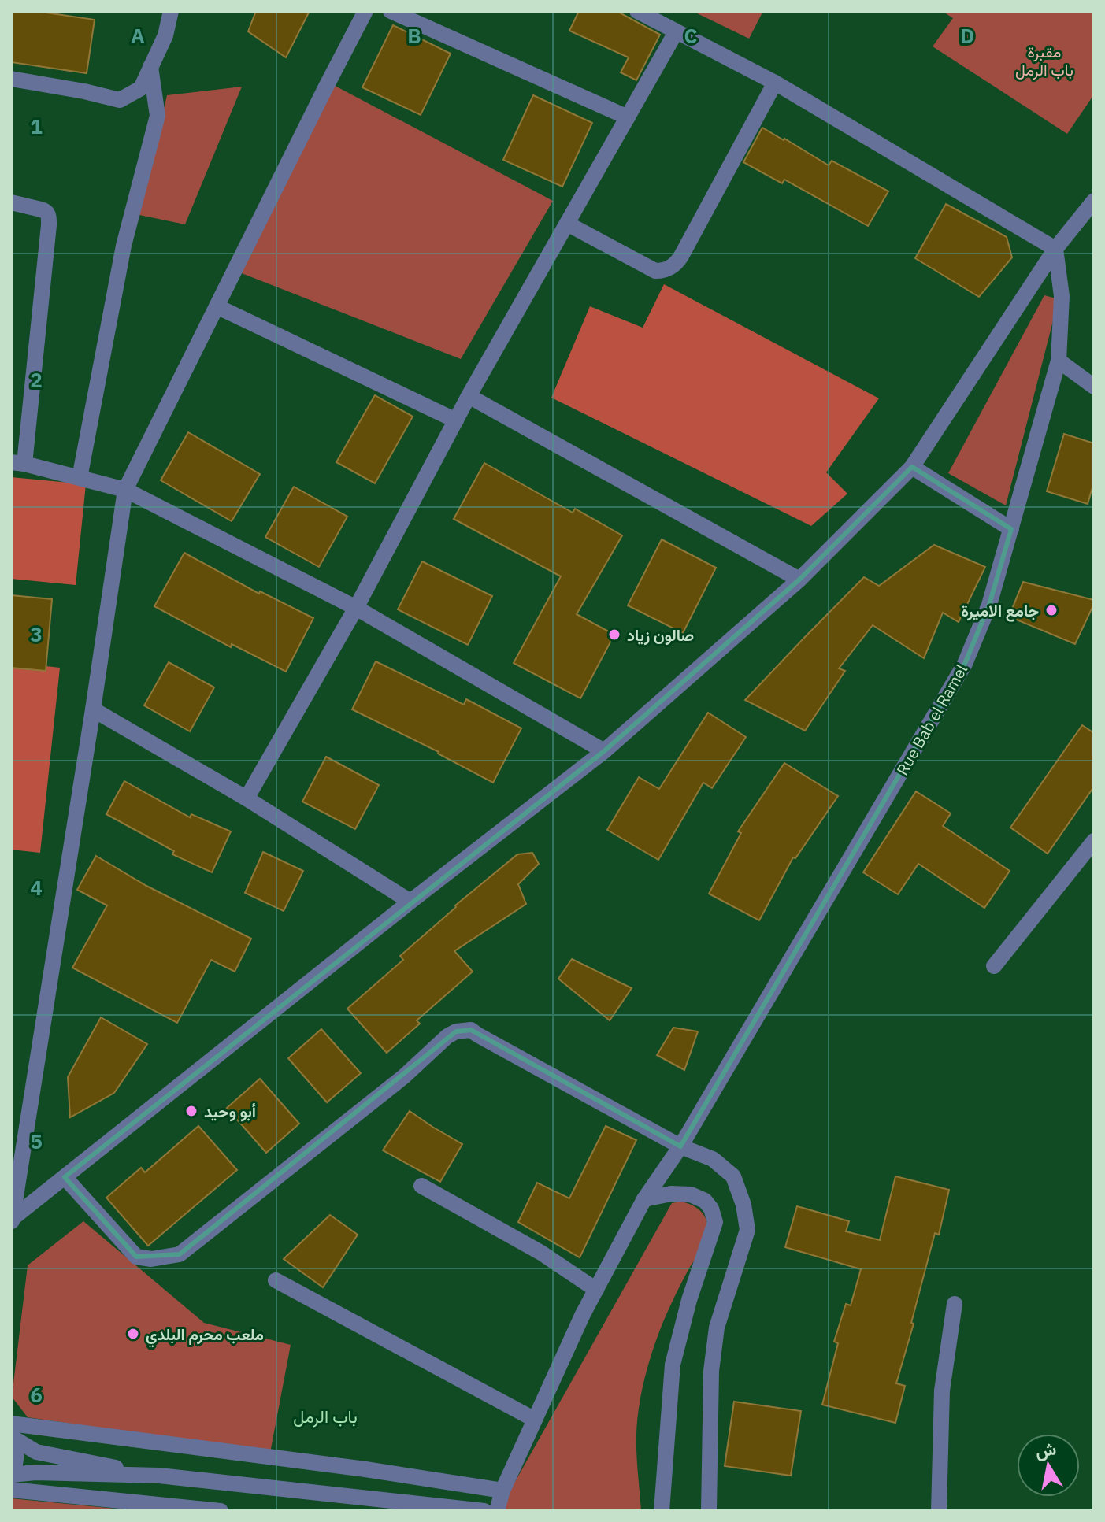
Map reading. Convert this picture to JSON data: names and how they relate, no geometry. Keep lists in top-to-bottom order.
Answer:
{
  "streets": {
    "street": ["Rue Bab el Ramel"]
  },
  "districts": ["باب الرمل"],
  "parks": ["مقبرة باب الرمل"],
  "places": [
    "جامع الاميرة",
    "صالون زياد",
    "أبو وحيد",
    "ملعب محرم البلدي"
  ],
  "north": "top",
  "grid": {
    "columns": [
      "A",
      "B",
      "C",
      "D"
    ],
    "rows": [
      "1",
      "2",
      "3",
      "4",
      "5",
      "6"
    ]
  }
}
